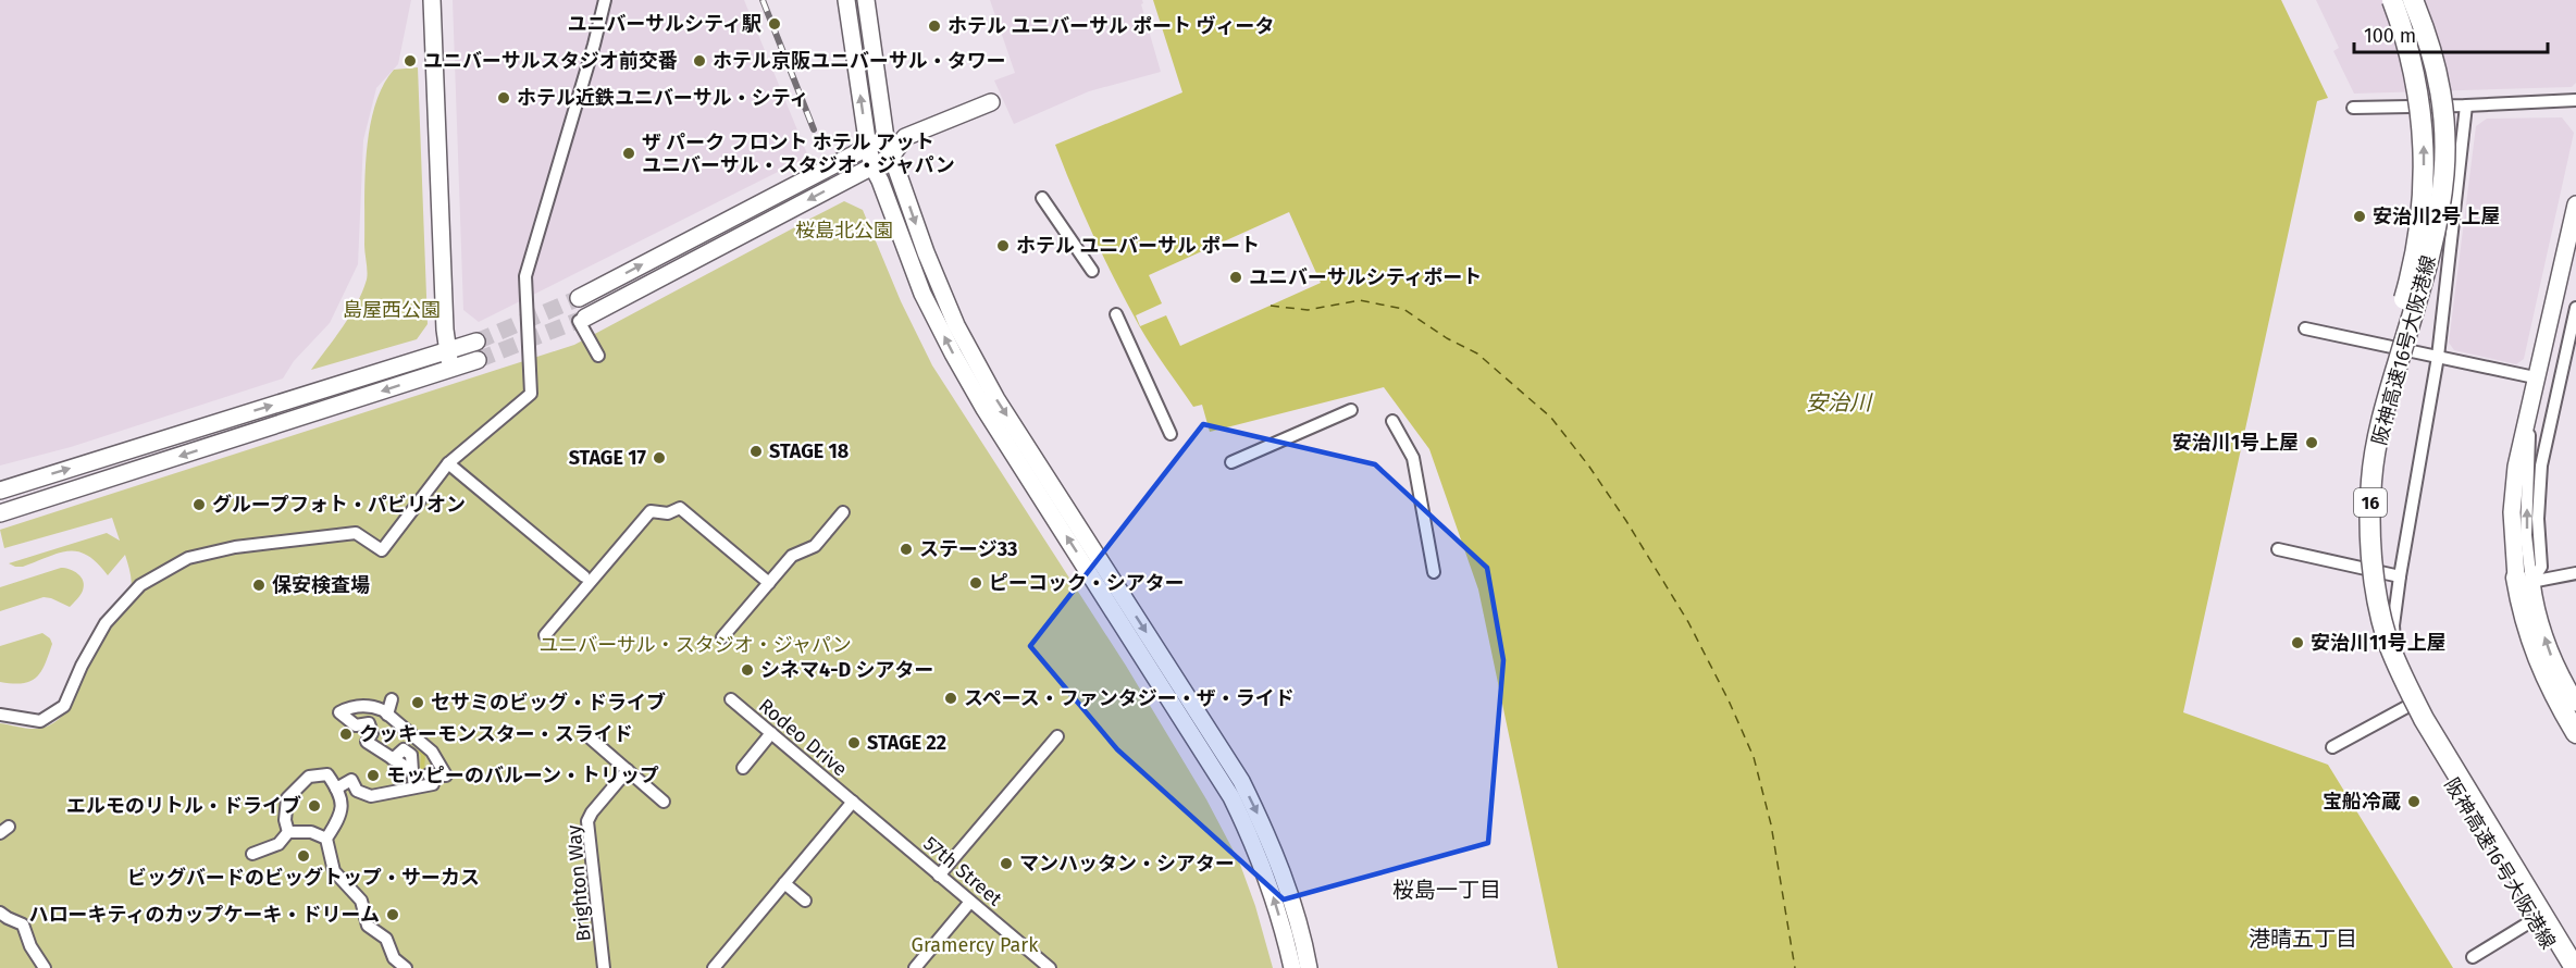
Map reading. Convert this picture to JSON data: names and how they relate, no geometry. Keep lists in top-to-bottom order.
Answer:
{
  "streets": {
    "highway": ["阪神高速16号大阪港線", "16"],
    "street": ["Rodeo Drive", "57th Street", "Brighton Way"]
  },
  "crossings": [
    ["Rodeo Drive", "57th Street"]
  ],
  "districts": ["桜島一丁目", "港晴五丁目"],
  "water": ["安治川"],
  "parks": [
    "桜島北公園",
    "島屋西公園",
    "ユニバーサル・スタジオ・ジャパン",
    "Gramercy Park"
  ],
  "places": [
    "ユニバーサルシティ駅",
    "ホテル ユニバーサル ポート ヴィータ",
    "ユニバーサルスタジオ前交番",
    "ホテル京阪ユニバーサル・タワー",
    "ホテル近鉄ユニバーサル・シティ",
    "ザ パーク フロント ホテル アット ユニバーサル・スタジオ・ジャパン",
    "安治川2号上屋",
    "ホテル ユニバーサル ポート",
    "ユニバーサルシティポート",
    "安治川1号上屋",
    "STAGE 18",
    "STAGE 17",
    "グループフォト・パビリオン",
    "ステージ33",
    "ピーコック・シアター",
    "保安検査場",
    "安治川11号上屋",
    "シネマ4-D シアター",
    "スペース・ファンタジー・ザ・ライド",
    "セサミのビッグ・ドライブ",
    "クッキーモンスター・スライド",
    "STAGE 22",
    "モッピーのバルーン・トリップ",
    "宝船冷蔵",
    "エルモのリトル・ドライブ",
    "ビッグバードのビッグトップ・サーカス",
    "マンハッタン・シアター",
    "ハローキティのカップケーキ・ドリーム"
  ],
  "scale_bar": "100 m"
}
